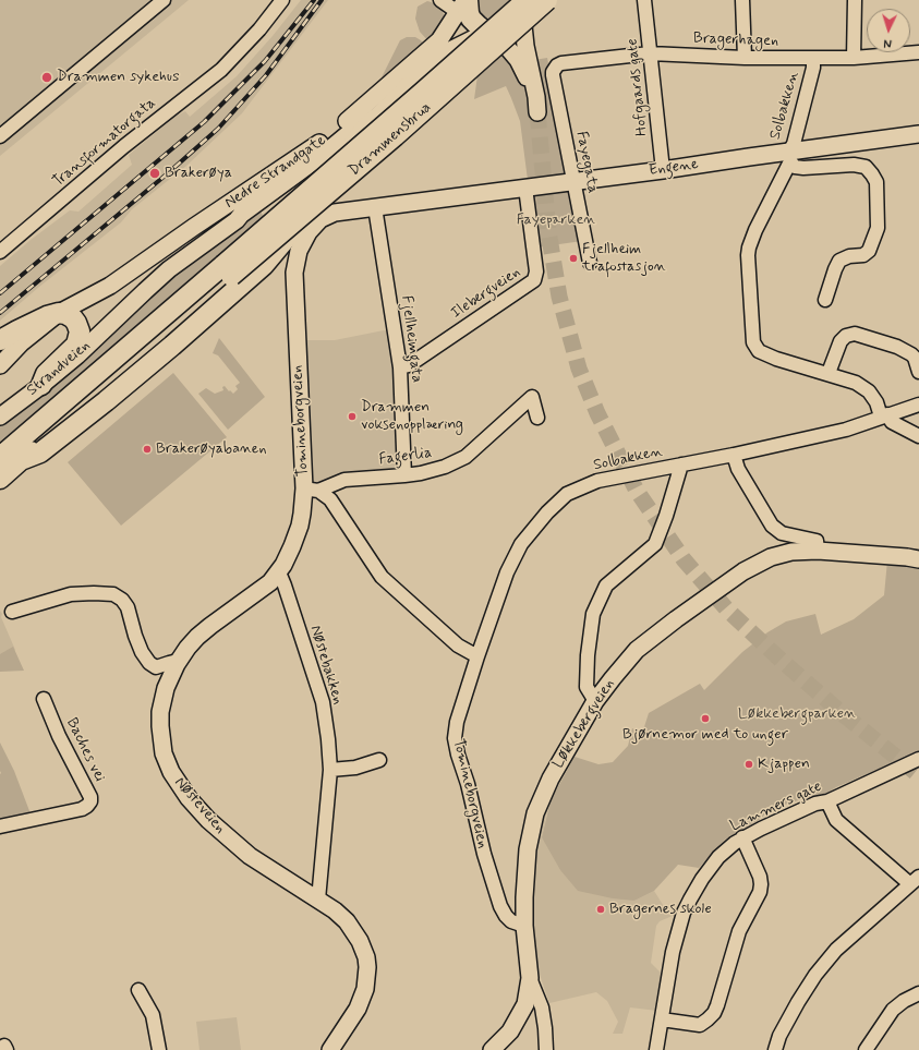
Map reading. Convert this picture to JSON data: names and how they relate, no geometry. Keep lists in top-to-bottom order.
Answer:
{
  "streets": {
    "highway": ["Drammensbrua"],
    "main road": [
      "Engene",
      "Nedre Strandgate",
      "Strandveien",
      "Tomineborgveien",
      "Løkkebergveien",
      "Nøsteveien"
    ],
    "street": [
      "Bragerhagen",
      "Hofgaards gate",
      "Solbakken",
      "Transformatorgata",
      "Fayegata",
      "Ilebergveien",
      "Fjellheimgata",
      "Fagerlia",
      "Nøstebakken",
      "Baches vei",
      "Lammers gate"
    ]
  },
  "crossings": [
    ["Bragerhagen", "Hofgaards gate"],
    ["Bragerhagen", "Solbakken"],
    ["Bragerhagen", "Fayegata"],
    ["Hofgaards gate", "Engene"],
    ["Solbakken", "Engene"],
    ["Solbakken", "Tomineborgveien"],
    ["Fayegata", "Engene"],
    ["Engene", "Ilebergveien"],
    ["Engene", "Tomineborgveien"],
    ["Nedre Strandgate", "Strandveien"],
    ["Ilebergveien", "Fjellheimgata"],
    ["Fjellheimgata", "Tomineborgveien"],
    ["Fjellheimgata", "Fagerlia"],
    ["Tomineborgveien", "Fagerlia"],
    ["Tomineborgveien", "Løkkebergveien"],
    ["Tomineborgveien", "Nøsteveien"],
    ["Fagerlia", "Nøsteveien"],
    ["Nøstebakken", "Nøsteveien"]
  ],
  "parks": ["Fayeparken", "Løkkebergparken"],
  "places": [
    "Drammen sykehus",
    "Brakerøya",
    "Fjellheim trafostasjon",
    "Drammen voksenopplæring",
    "Brakerøyabanen",
    "Bjørnemor med to unger",
    "Kjappen",
    "Bragernes skole"
  ],
  "north": "bottom"
}
